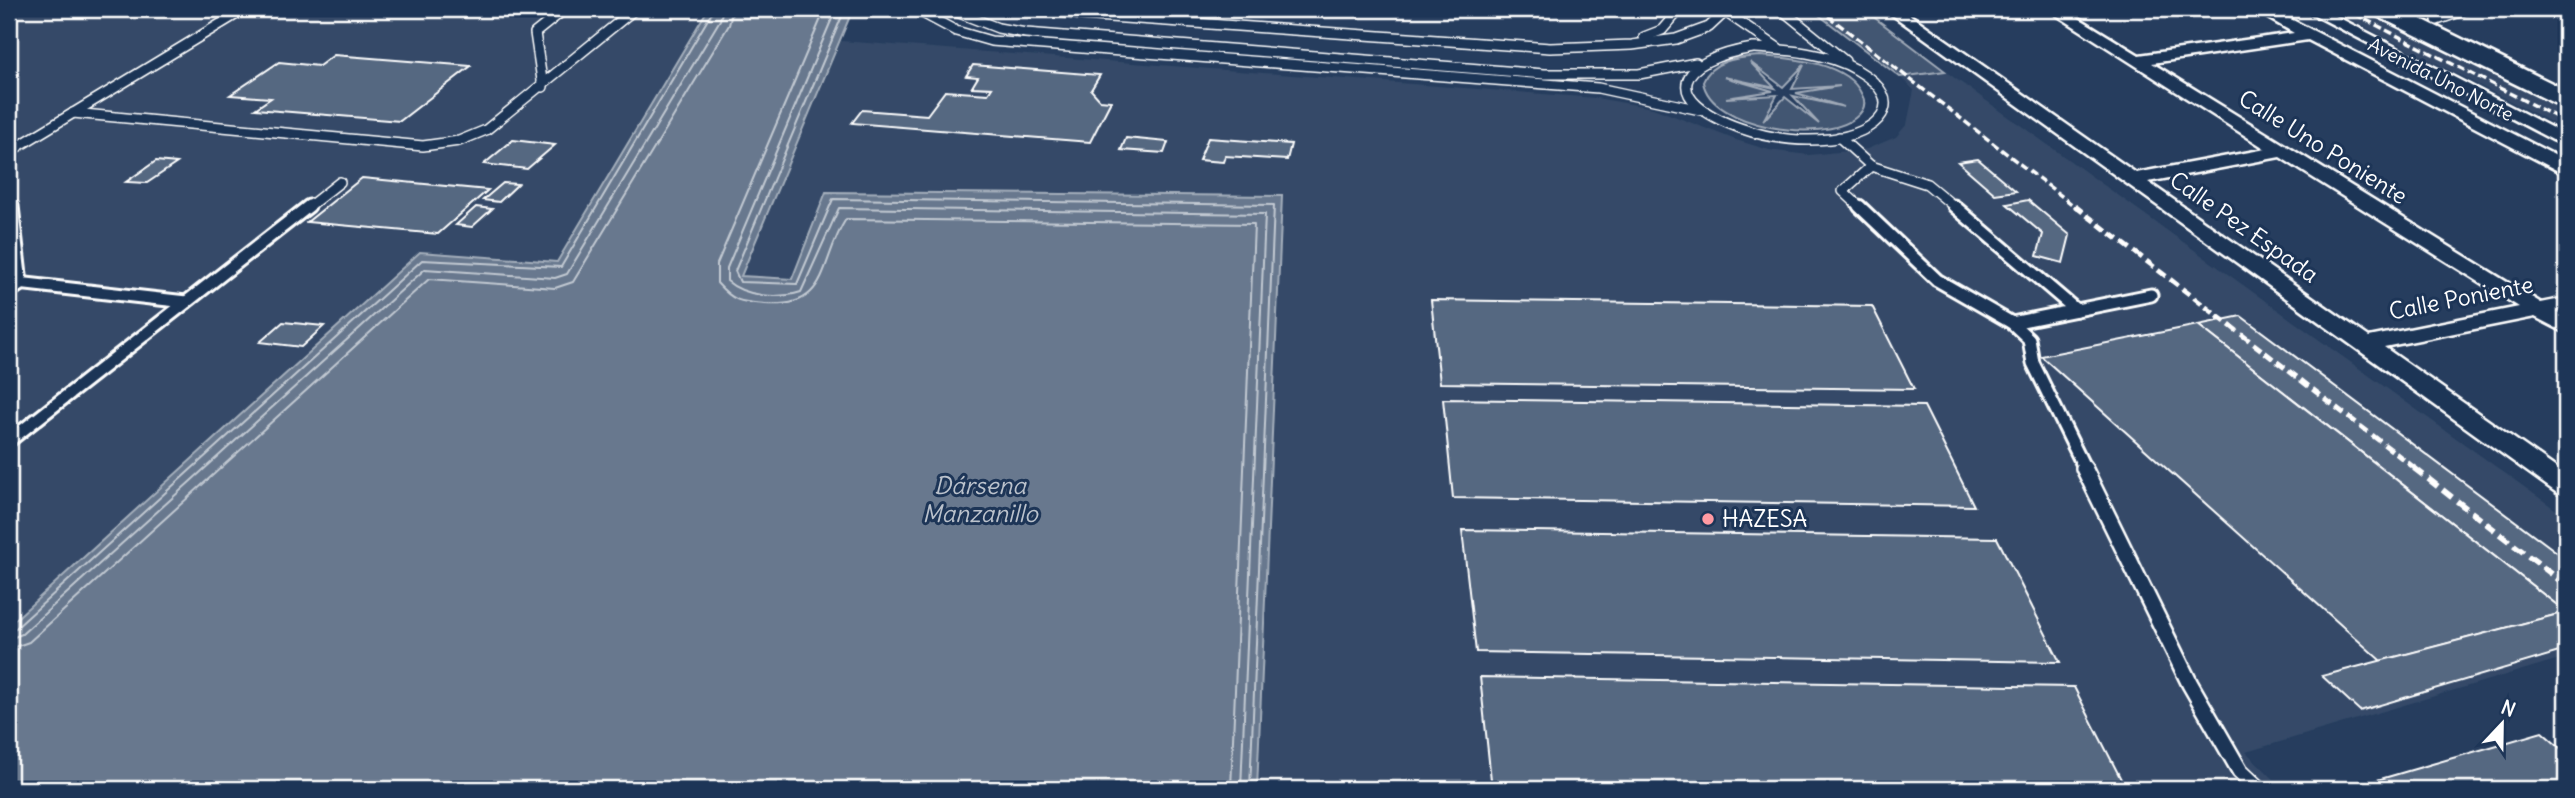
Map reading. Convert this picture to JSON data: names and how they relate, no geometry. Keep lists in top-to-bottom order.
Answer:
{
  "streets": {
    "street": [
      "Avenida Uno Norte",
      "Calle Uno Poniente",
      "Calle Pez Espada",
      "Calle Poniente"
    ]
  },
  "crossings": [
    ["Calle Uno Poniente", "Calle Poniente"],
    ["Calle Pez Espada", "Calle Poniente"]
  ],
  "water": ["Dársena Manzanillo"],
  "places": ["HAZESA"],
  "north": "top"
}
